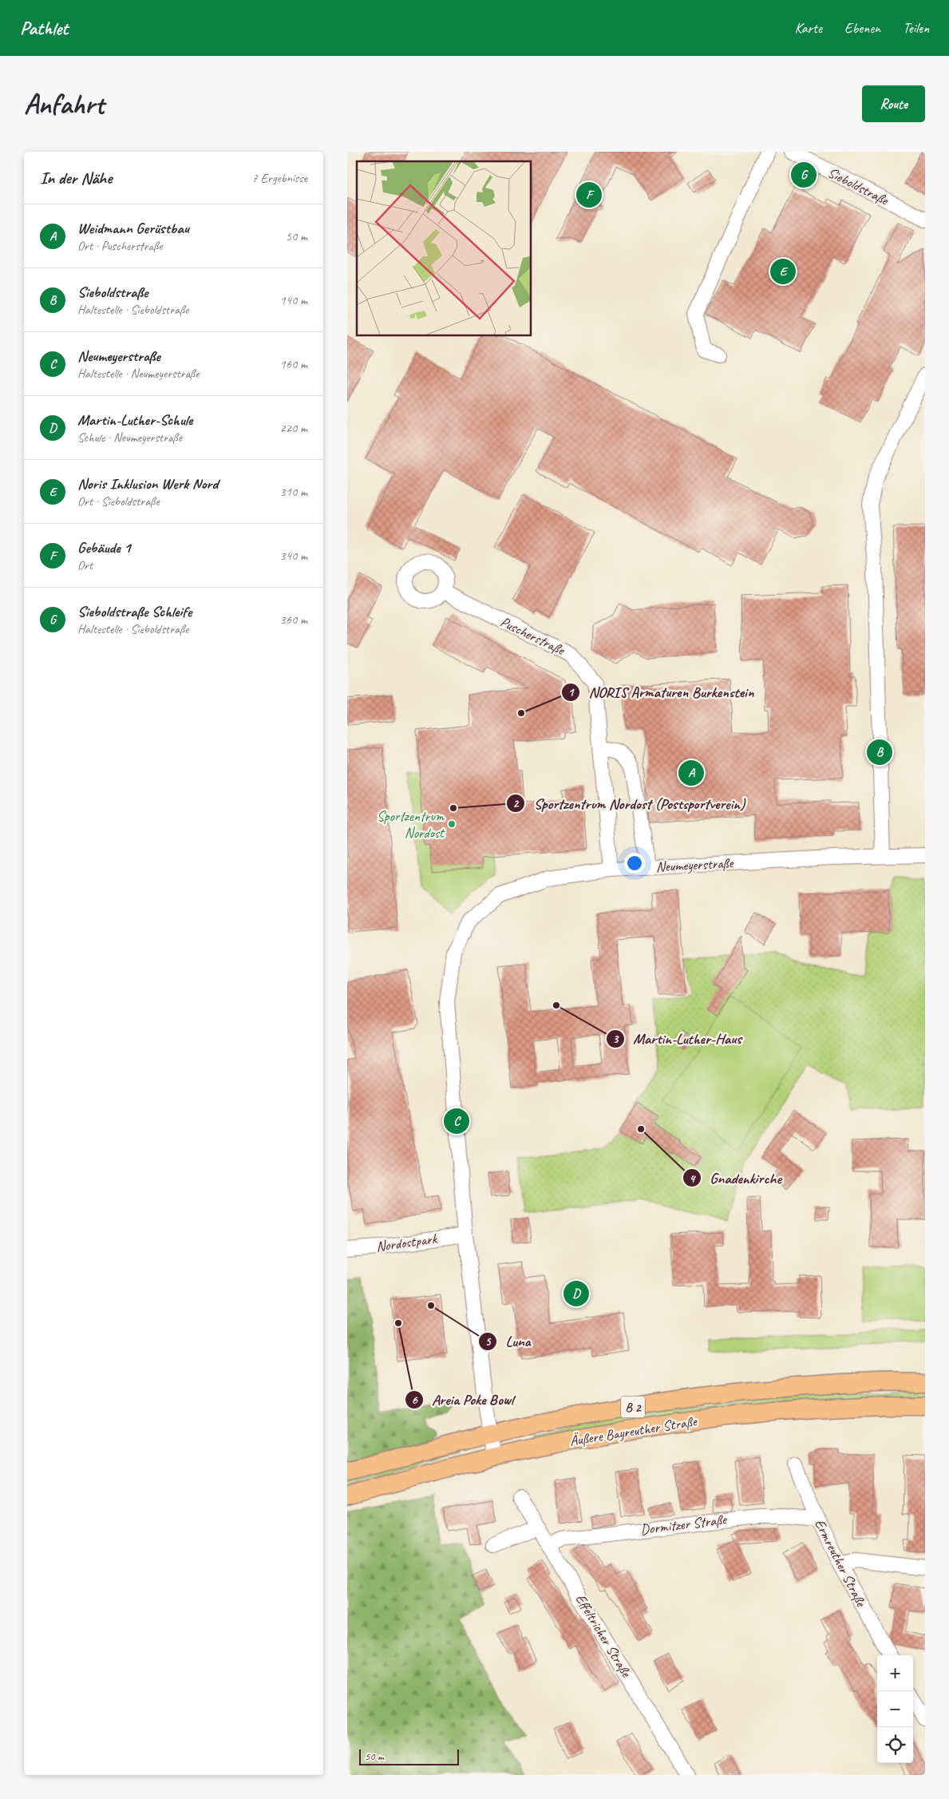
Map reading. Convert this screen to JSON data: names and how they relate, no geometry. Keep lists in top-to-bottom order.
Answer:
{
  "streets": {
    "main road": ["B 2", "Äußere Bayreuther Straße"],
    "street": [
      "Sieboldstraße",
      "Puscherstraße",
      "Neumeyerstraße",
      "Nordostpark",
      "Dormitzer Straße",
      "Ermreuther Straße",
      "Effeltricher Straße"
    ]
  },
  "crossings": [
    ["Puscherstraße", "Neumeyerstraße"],
    ["Neumeyerstraße", "Nordostpark"],
    ["Neumeyerstraße", "Äußere Bayreuther Straße"],
    ["Dormitzer Straße", "Ermreuther Straße"],
    ["Dormitzer Straße", "Effeltricher Straße"]
  ],
  "places": [
    "NORIS Armaturen Burkenstein",
    "Sportzentrum Nordost (Postsportverein)",
    "Sportzentrum Nordost",
    "Martin-Luther-Haus",
    "Gnadenkirche",
    "Luna",
    "Areia Poke Bowl"
  ],
  "scale_bar": "50 m",
  "page": {
    "header": "Pathlet",
    "nav": ["Karte", "Ebenen", "Teilen"],
    "buttons": "Route",
    "title": "Anfahrt",
    "heading": ["In der Nähe", "7 Ergebnisse"],
    "pins": [
      "G",
      "F",
      "E",
      "B",
      "A",
      "C",
      "D"
    ],
    "list": [
      {
        "mark": "A",
        "name": "Weidmann Gerüstbau",
        "note": "Ort · Puscherstraße",
        "value": "50 m"
      },
      {
        "mark": "B",
        "name": "Sieboldstraße",
        "note": "Haltestelle · Sieboldstraße",
        "value": "140 m"
      },
      {
        "mark": "C",
        "name": "Neumeyerstraße",
        "note": "Haltestelle · Neumeyerstraße",
        "value": "160 m"
      },
      {
        "mark": "D",
        "name": "Martin-Luther-Schule",
        "note": "Schule · Neumeyerstraße",
        "value": "220 m"
      },
      {
        "mark": "E",
        "name": "Noris Inklusion Werk Nord",
        "note": "Ort · Sieboldstraße",
        "value": "310 m"
      },
      {
        "mark": "F",
        "name": "Gebäude 1",
        "note": "Ort",
        "value": "340 m"
      },
      {
        "mark": "G",
        "name": "Sieboldstraße Schleife",
        "note": "Haltestelle · Sieboldstraße",
        "value": "360 m"
      }
    ],
    "map_buttons": ["+", "−"],
    "scale": "50 m"
  }
}
